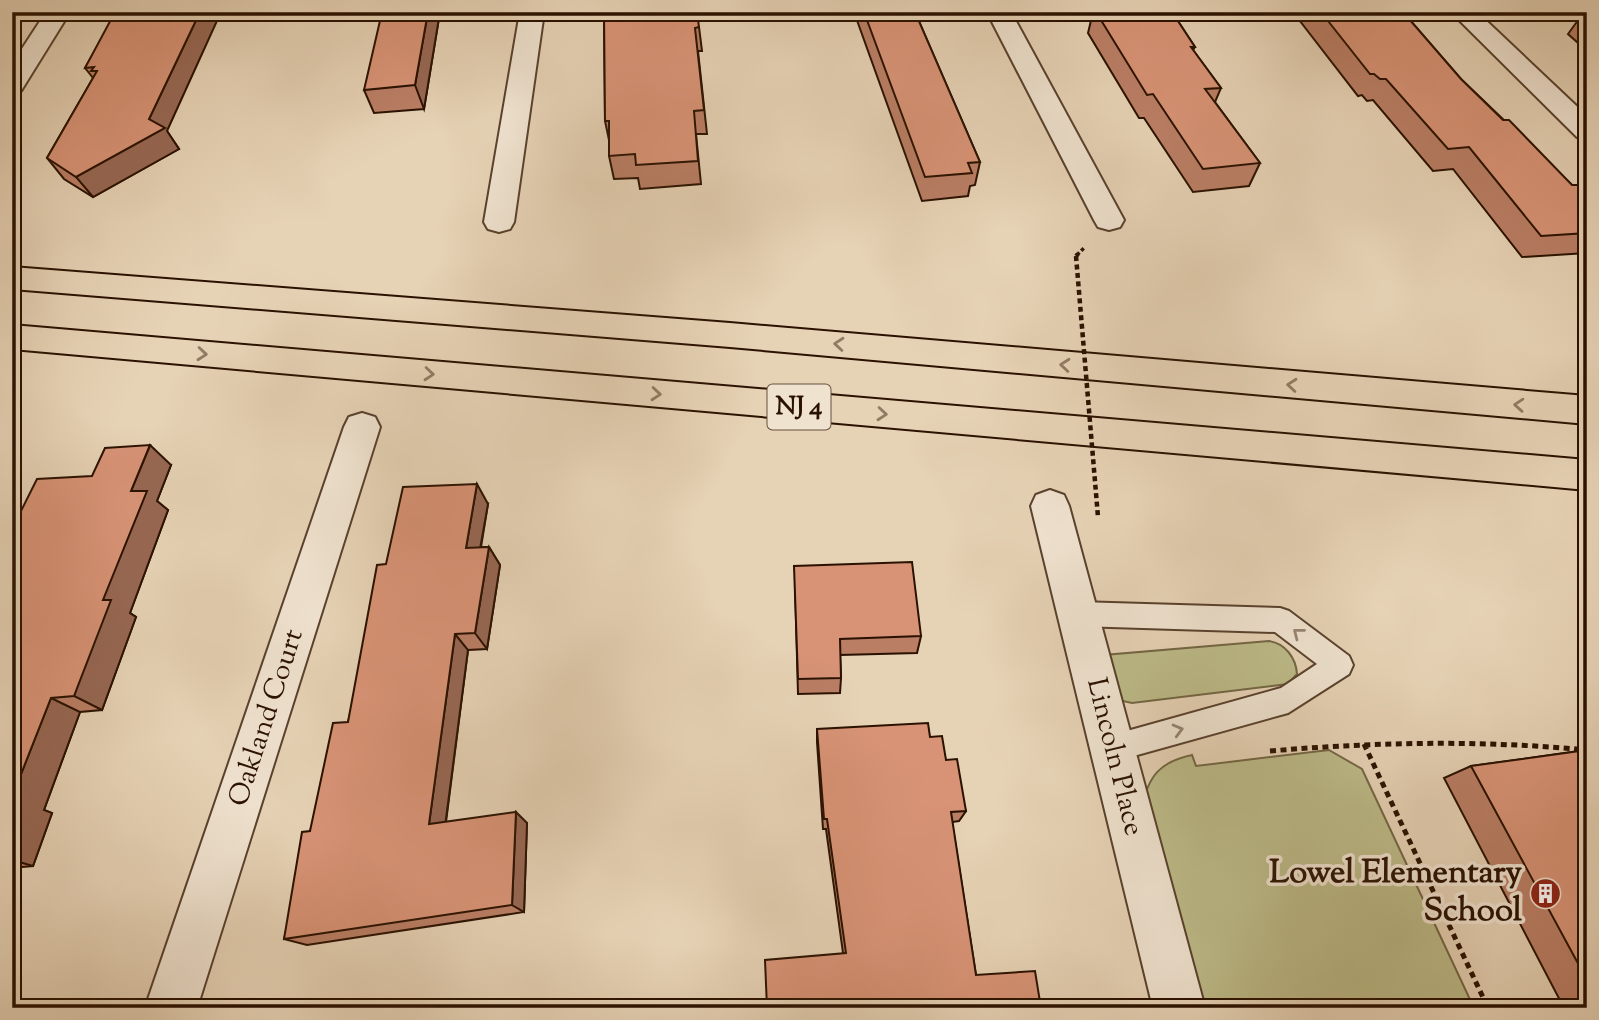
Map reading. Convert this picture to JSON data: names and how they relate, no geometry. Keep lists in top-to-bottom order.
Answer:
{
  "streets": {
    "highway": ["NJ 4"],
    "street": ["Oakland Court", "Lincoln Place"]
  },
  "places": {
    "building": ["Lowel Elementary School"]
  }
}
